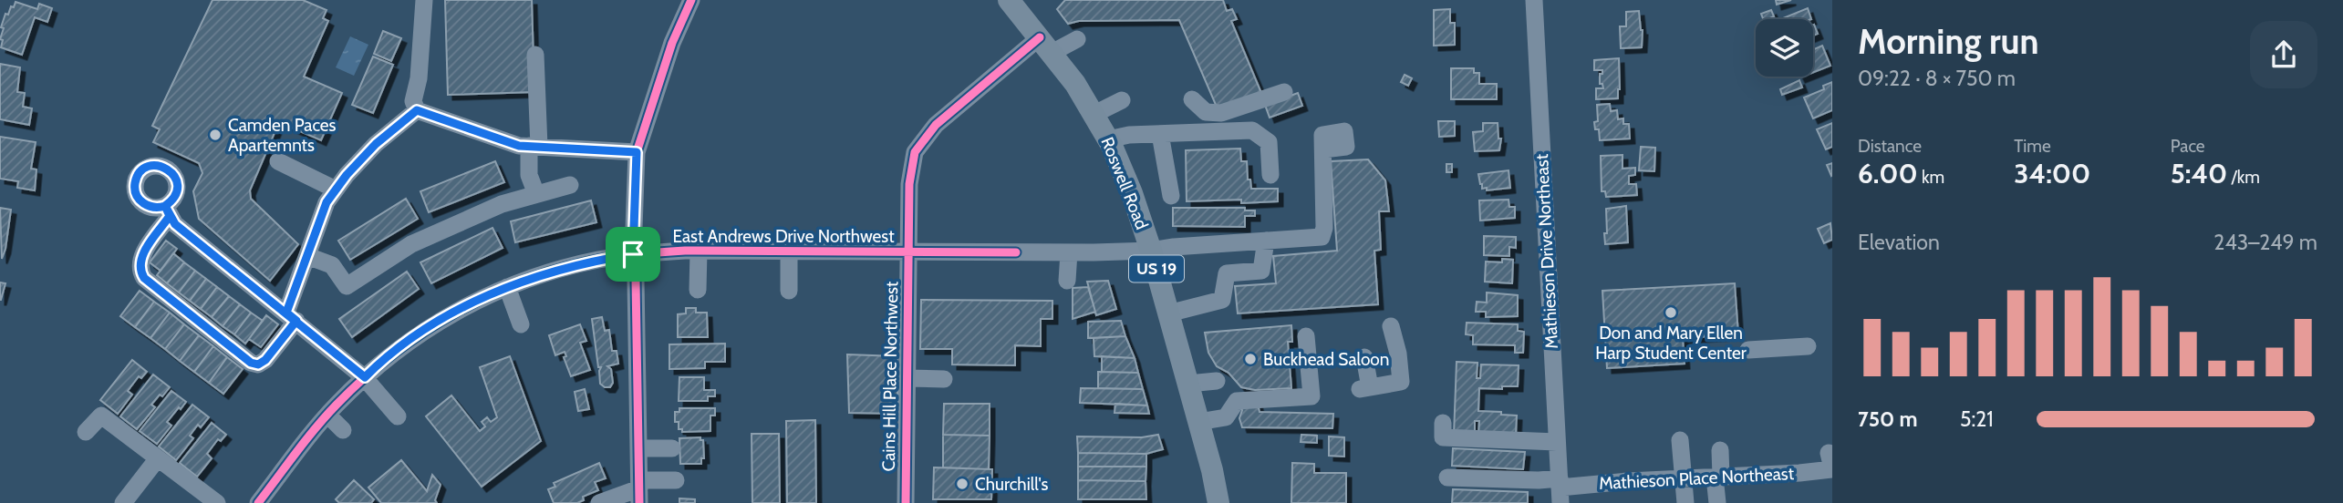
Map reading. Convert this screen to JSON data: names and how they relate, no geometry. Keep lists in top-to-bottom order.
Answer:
{
  "streets": {
    "main road": ["Roswell Road", "US 19"],
    "street": [
      "East Andrews Drive Northwest",
      "Mathieson Drive Northeast",
      "Cains Hill Place Northwest",
      "Mathieson Place Northeast"
    ]
  },
  "crossings": [
    ["Roswell Road", "East Andrews Drive Northwest"],
    ["Roswell Road", "Cains Hill Place Northwest"],
    ["East Andrews Drive Northwest", "Cains Hill Place Northwest"],
    ["Mathieson Drive Northeast", "Mathieson Place Northeast"]
  ],
  "places": [
    "Camden Paces Apartemnts",
    "Don and Mary Ellen Harp Student Center",
    "Buckhead Saloon",
    "Churchill's"
  ],
  "page": {
    "heading": ["Morning run", "09:22 · 8 × 750 m"],
    "stats": [
      ["Distance", "6.00 km"],
      ["Time", "34:00"],
      ["Pace", "5:40 /km"]
    ],
    "chart": ["Elevation", "243–249 m"],
    "list": [
      {
        "name": "750 m",
        "note": "5:21"
      }
    ]
  }
}
